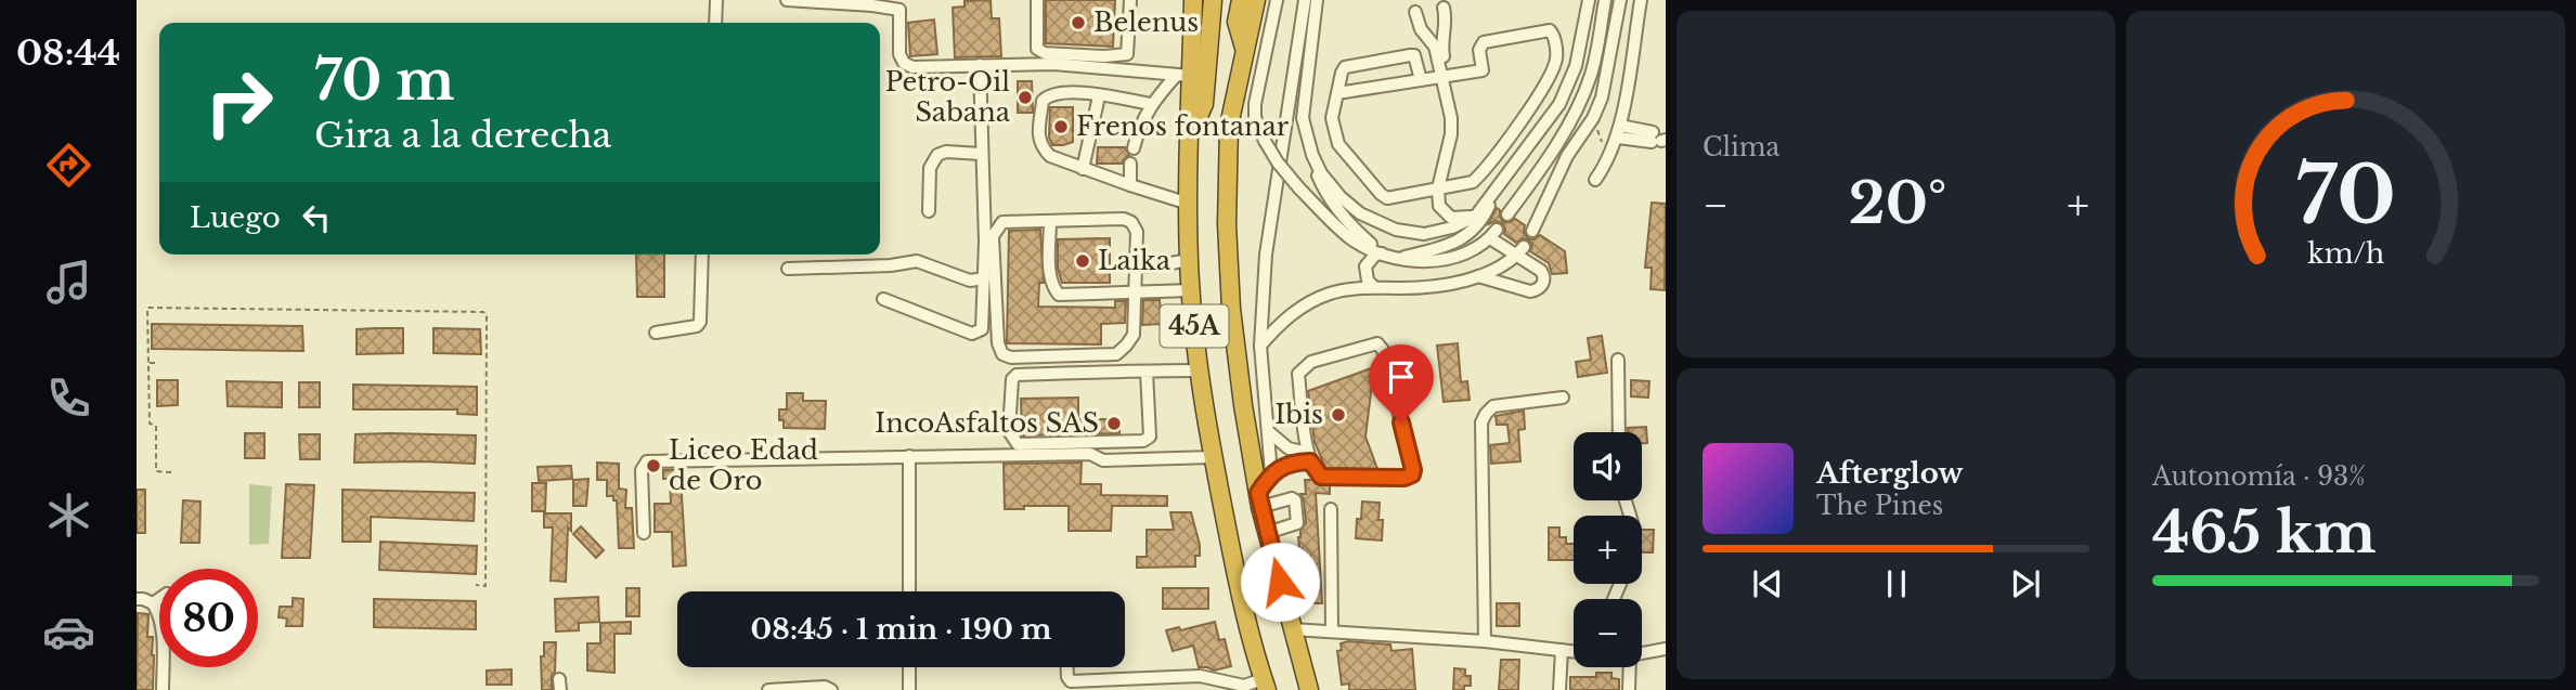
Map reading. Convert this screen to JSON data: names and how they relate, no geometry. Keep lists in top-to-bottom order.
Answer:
{
  "streets": {
    "highway": ["45A"]
  },
  "places": [
    "Belenus",
    "Petro-Oil Sabana",
    "Frenos fontanar",
    "Laika",
    "Ibis",
    "IncoAsfaltos SAS",
    "Liceo Edad de Oro"
  ],
  "page": {
    "tabs": "08:44",
    "tile": [
      "Clima",
      ["Autonomía · 93%", "465 km"]
    ],
    "turn": ["70 m", "Gira a la derecha"],
    "heat": ["−", "20°", "+"],
    "then": "Luego",
    "map_buttons": ["+", "−"],
    "song": ["Afterglow", "The Pines"],
    "limit": "80",
    "trip": "08:45 · 1 min · 190 m",
    "gauge": ["70", "km/h"]
  }
}
